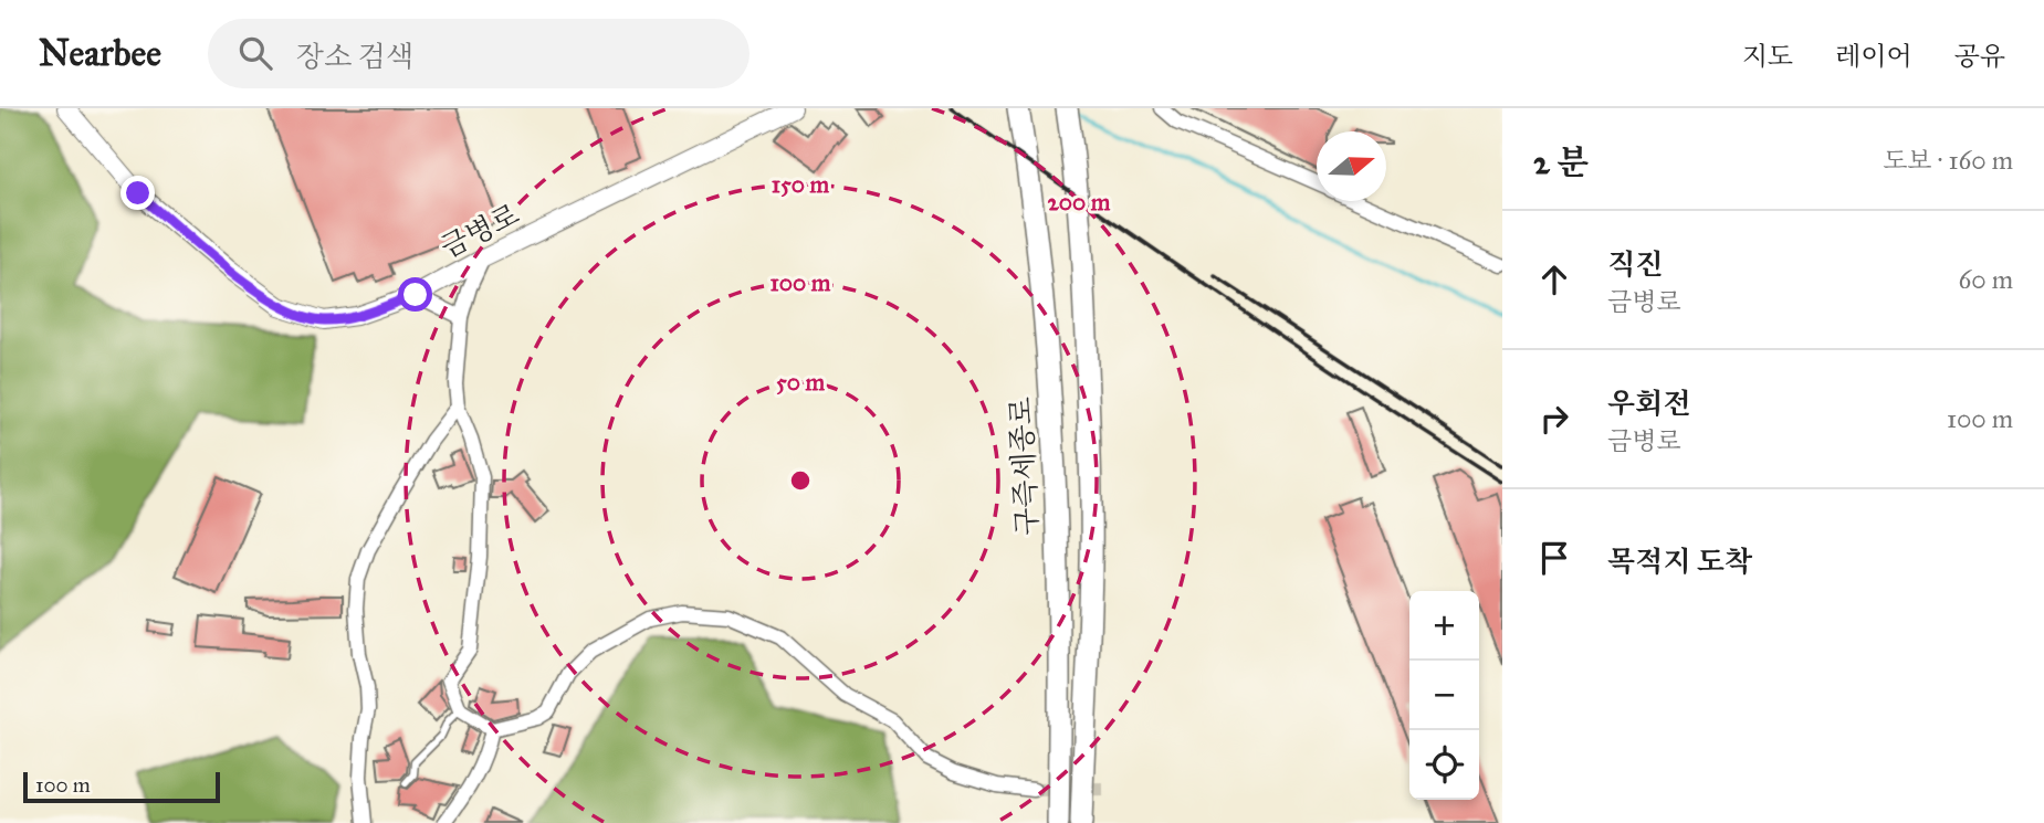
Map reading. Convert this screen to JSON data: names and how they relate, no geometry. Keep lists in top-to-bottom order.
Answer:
{
  "streets": {
    "highway": ["구즉세종로"],
    "street": ["금병로"]
  },
  "scale_bar": "100 m",
  "north": "right",
  "page": {
    "header": "Nearbee",
    "search": "장소 검색",
    "nav": ["지도", "레이어", "공유"],
    "heading": ["2 분", "도보 · 160 m"],
    "list": [
      ["직진", "금병로", "60 m"],
      ["우회전", "금병로", "100 m"],
      "목적지 도착"
    ],
    "map_buttons": ["+", "−"],
    "scale": "100 m"
  },
  "rings": [
    "150 m",
    "200 m",
    "100 m",
    "50 m"
  ]
}
